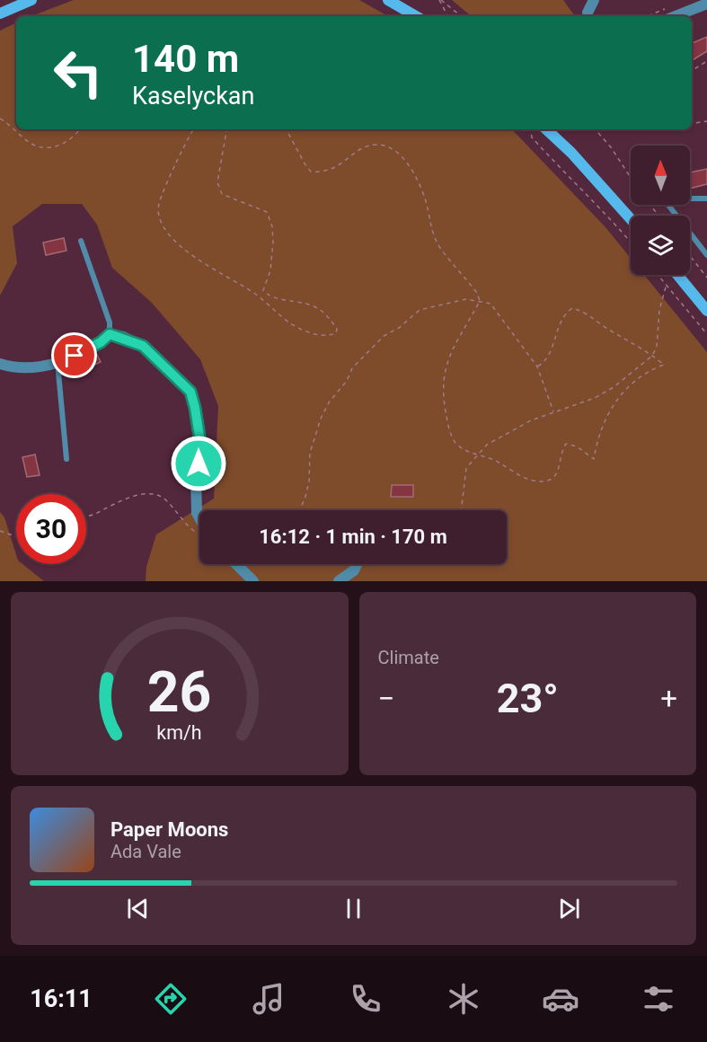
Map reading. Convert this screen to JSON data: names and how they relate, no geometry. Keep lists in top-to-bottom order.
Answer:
{
  "north": "top",
  "page": {
    "turn": ["140 m", "Kaselyckan"],
    "limit": "30",
    "trip": "16:12 · 1 min · 170 m",
    "tile": "Climate",
    "heat": ["−", "23°", "+"],
    "song": ["Paper Moons", "Ada Vale"],
    "tabs": "16:11",
    "gauge": ["26", "km/h"]
  }
}
